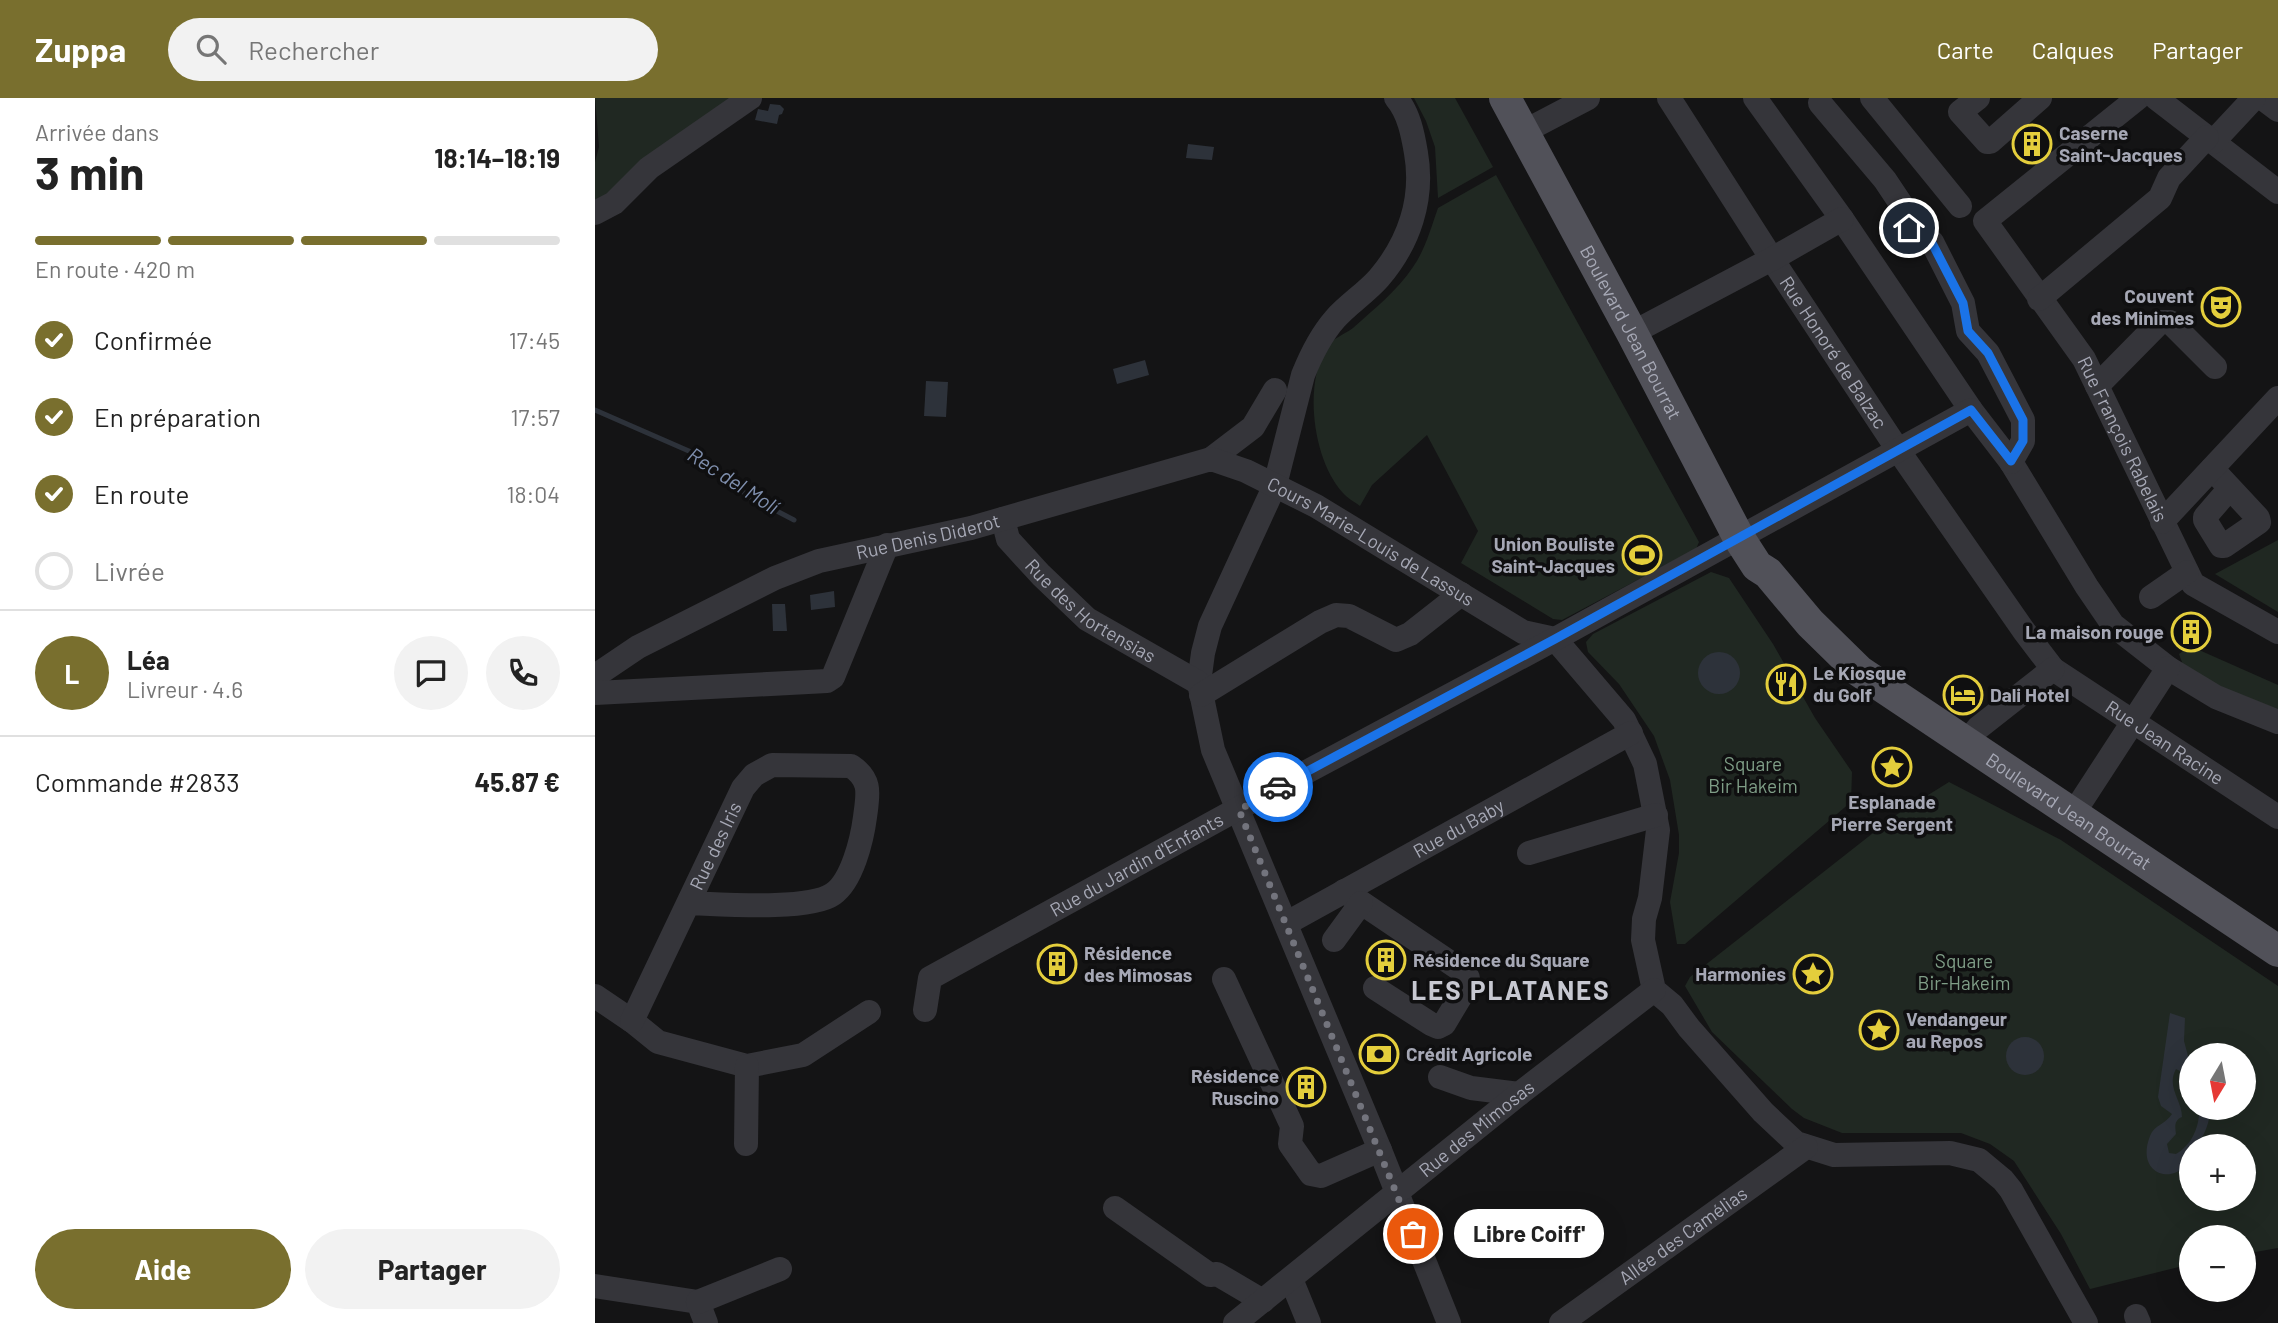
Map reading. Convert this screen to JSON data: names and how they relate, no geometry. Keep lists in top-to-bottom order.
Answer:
{
  "streets": {
    "main road": ["Boulevard Jean Bourrat"],
    "street": [
      "Rue Honoré de Balzac",
      "Rue François Rabelais",
      "Rue Denis Diderot",
      "Cours Marie-Louis de Lassus",
      "Rue des Hortensias",
      "Rue Jean Racine",
      "Rue du Baby",
      "Rue des Iris",
      "Rue du Jardin d'Enfants",
      "Rue des Mimosas",
      "Allée des Camélias"
    ]
  },
  "crossings": [
    ["Boulevard Jean Bourrat", "Rue du Jardin d'Enfants"],
    ["Rue Honoré de Balzac", "Rue Jean Racine"],
    ["Rue Honoré de Balzac", "Rue du Jardin d'Enfants"],
    ["Rue Denis Diderot", "Rue des Hortensias"],
    ["Cours Marie-Louis de Lassus", "Rue du Jardin d'Enfants"]
  ],
  "districts": ["LES PLATANES"],
  "water": ["Rec del Molí"],
  "parks": ["Square Bir Hakeim", "Square Bir-Hakeim"],
  "places": {
    "building": [
      "Caserne Saint-Jacques",
      "La maison rouge",
      "Résidence du Square",
      "Résidence des Mimosas",
      "Résidence Ruscino"
    ],
    "theatre": ["Couvent des Minimes"],
    "sports": ["Union Bouliste Saint-Jacques"],
    "restaurant": ["Le Kiosque du Golf"],
    "hotel": ["Dali Hotel"],
    "place": ["Esplanade Pierre Sergent", "Harmonies", "Vendangeur au Repos"],
    "bank": ["Crédit Agricole"],
    "other": ["Libre Coiff'"]
  },
  "north": "bottom",
  "page": {
    "header": "Zuppa",
    "search": "Rechercher",
    "nav": ["Carte", "Calques", "Partager"],
    "heading": ["3 min", "Arrivée dans", "18:14–18:19"],
    "panel": [
      "Léa",
      "Livreur · 4.6",
      "Commande #2833",
      "45.87 €"
    ],
    "bar": "En route · 420 m",
    "list": [
      ["Confirmée", "17:45"],
      ["En préparation", "17:57"],
      ["En route", "18:04"],
      "Livrée"
    ],
    "round": "L",
    "map_buttons": ["+", "−"],
    "bubble": "Libre Coiff'",
    "buttons": ["Aide", "Partager"]
  }
}
